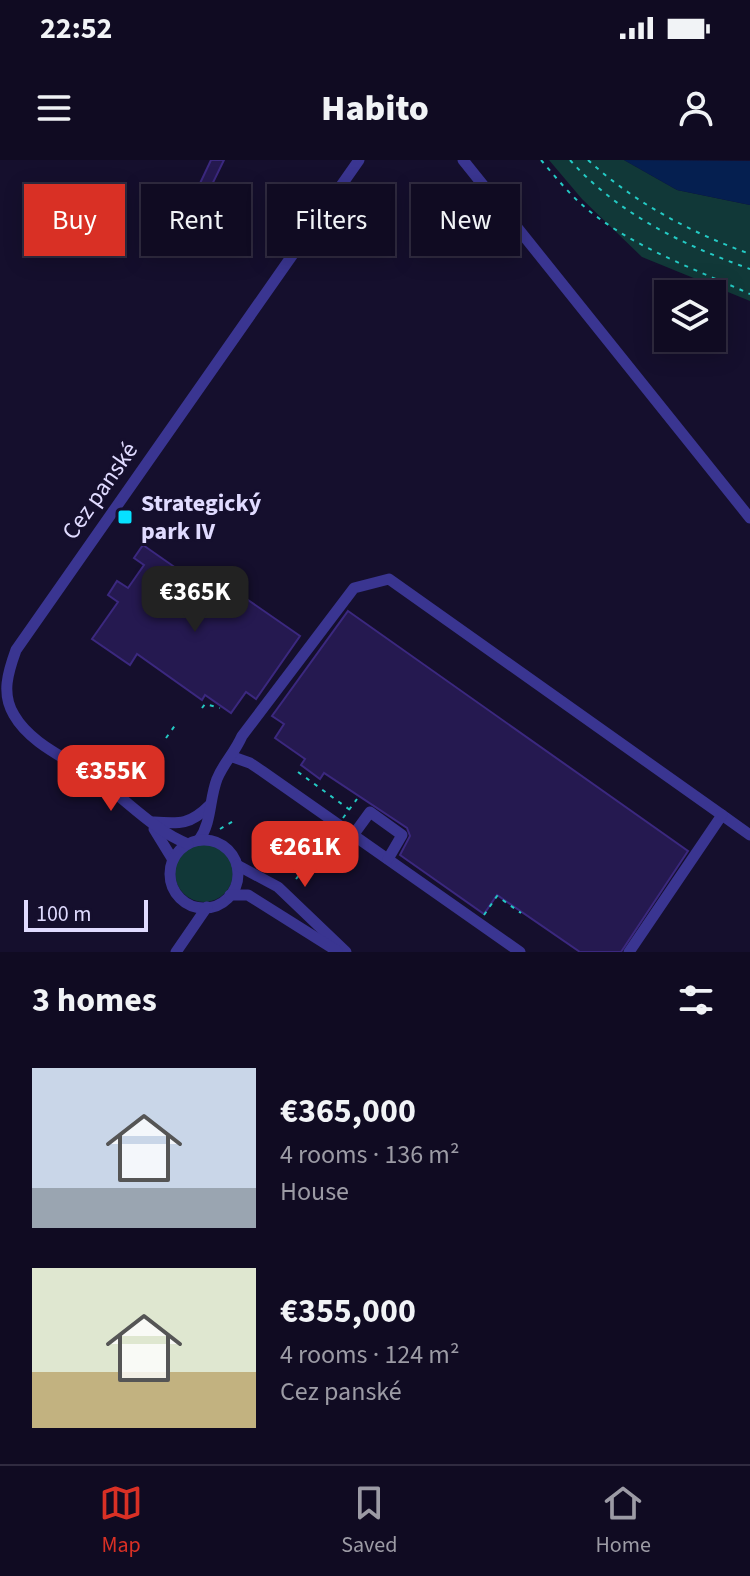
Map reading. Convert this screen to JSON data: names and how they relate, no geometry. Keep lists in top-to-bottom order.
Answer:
{
  "streets": {
    "street": ["Cez panské"]
  },
  "places": {
    "transit": ["Strategický park IV"]
  },
  "scale_bar": "100 m",
  "page": {
    "status": "22:52",
    "header": "Habito",
    "chip": [
      "Buy",
      "Rent",
      "Filters",
      "New"
    ],
    "price": ["€365K", "€355K", "€261K"],
    "scale": "100 m",
    "heading": "3 homes",
    "list": [
      {
        "name": "€365,000",
        "note": "4 rooms · 136 m² · House"
      },
      {
        "name": "€355,000",
        "note": "4 rooms · 124 m² · Cez panské"
      }
    ],
    "tabs": ["Map", "Saved", "Home"]
  }
}
